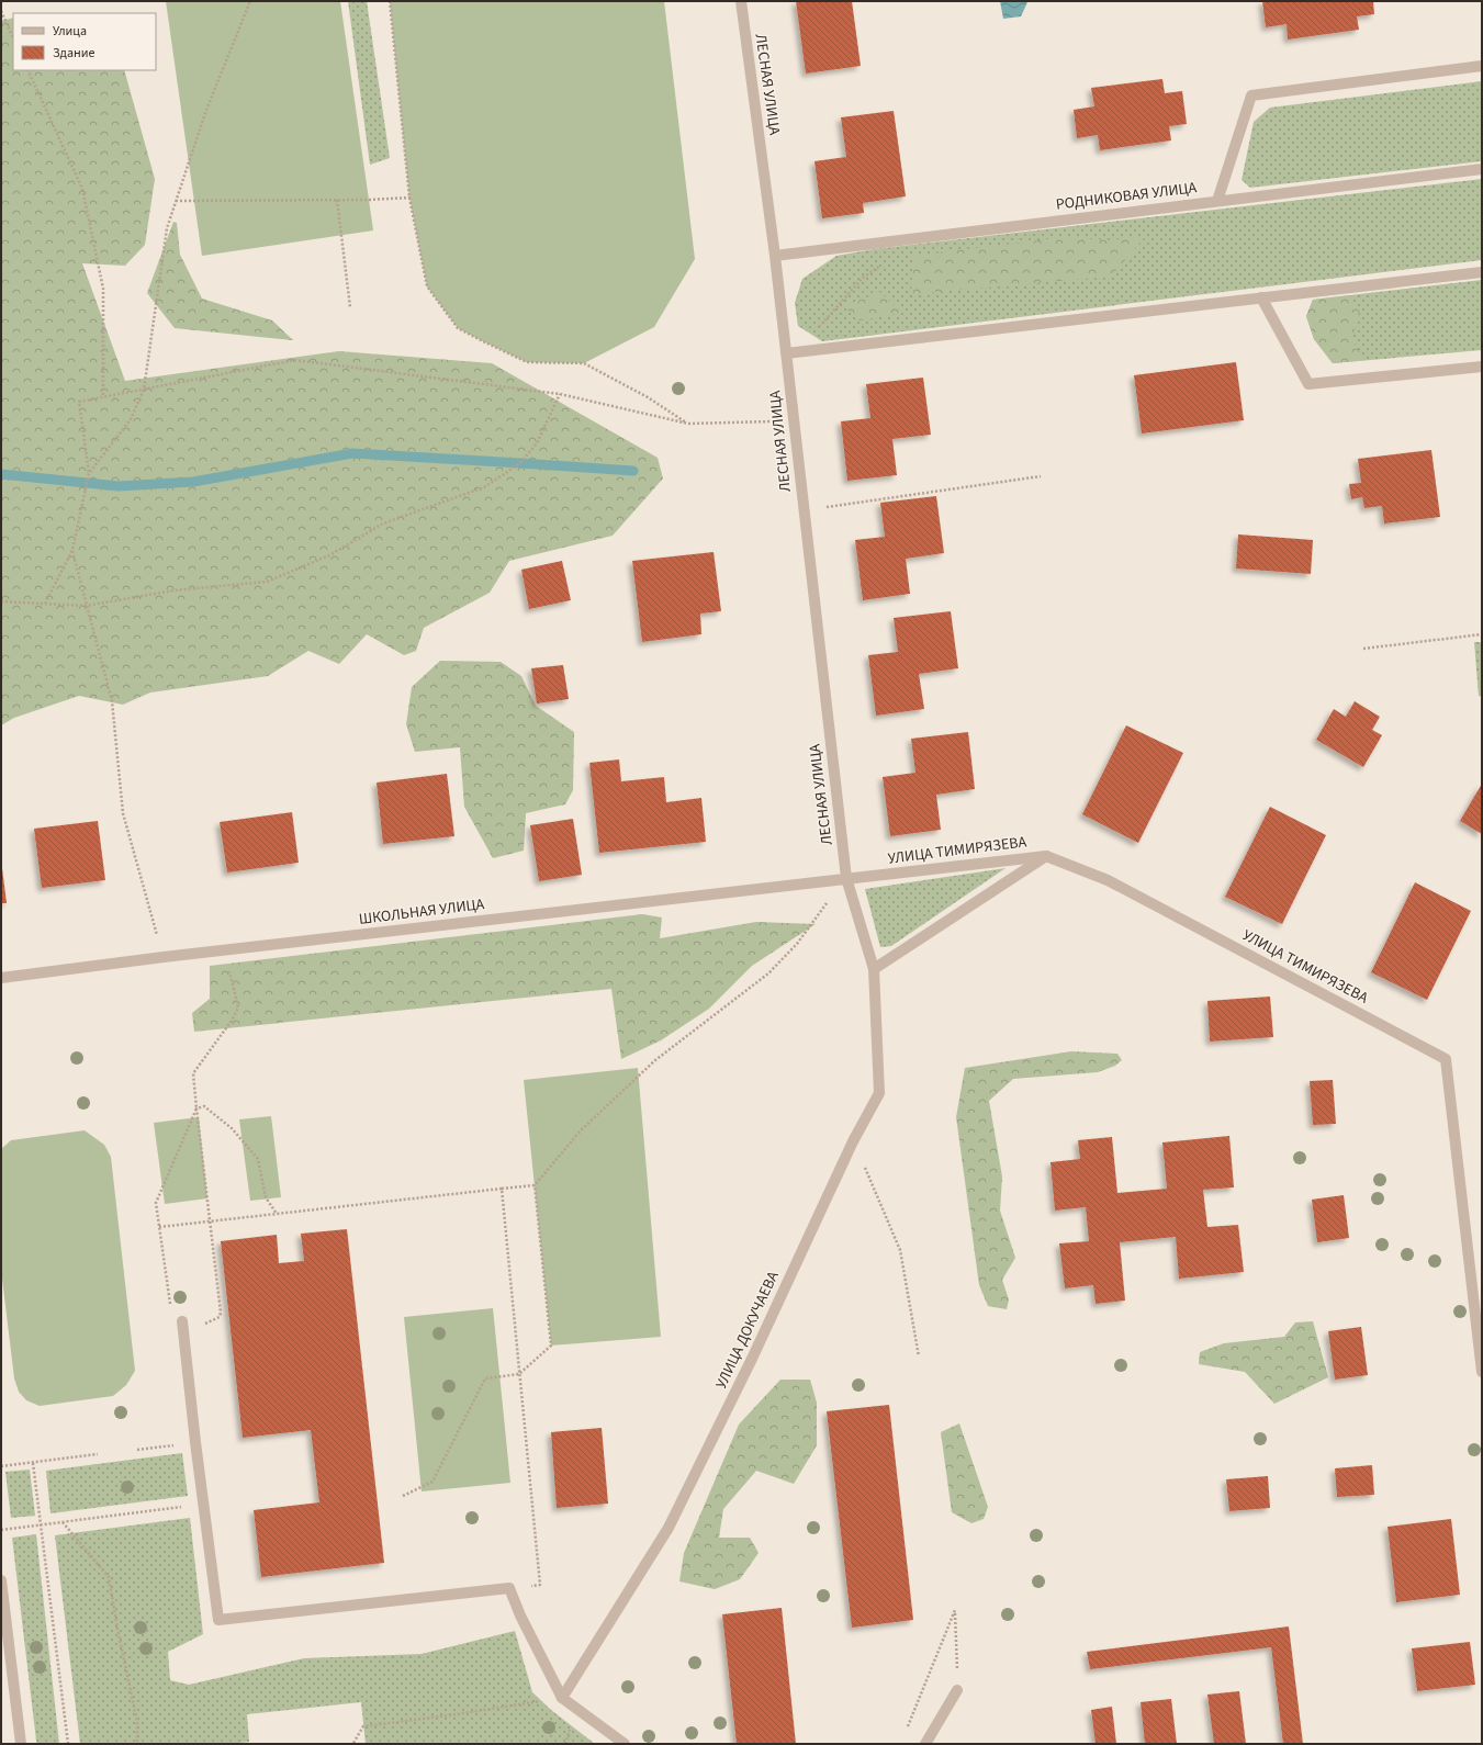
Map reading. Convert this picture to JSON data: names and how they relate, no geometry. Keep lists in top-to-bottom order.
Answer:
{
  "streets": {
    "street": [
      "ЛЕСНАЯ УЛИЦА",
      "РОДНИКОВАЯ УЛИЦА",
      "УЛИЦА ТИМИРЯЗЕВА",
      "ШКОЛЬНАЯ УЛИЦА",
      "УЛИЦА ДОКУЧАЕВА"
    ]
  },
  "crossings": [
    ["ЛЕСНАЯ УЛИЦА", "РОДНИКОВАЯ УЛИЦА"],
    ["ЛЕСНАЯ УЛИЦА", "УЛИЦА ТИМИРЯЗЕВА"],
    ["ЛЕСНАЯ УЛИЦА", "ШКОЛЬНАЯ УЛИЦА"],
    ["ЛЕСНАЯ УЛИЦА", "УЛИЦА ДОКУЧАЕВА"],
    ["УЛИЦА ТИМИРЯЗЕВА", "ШКОЛЬНАЯ УЛИЦА"],
    ["УЛИЦА ТИМИРЯЗЕВА", "УЛИЦА ДОКУЧАЕВА"],
    ["ШКОЛЬНАЯ УЛИЦА", "УЛИЦА ДОКУЧАЕВА"]
  ],
  "legend": ["Улица", "Здание"]
}
